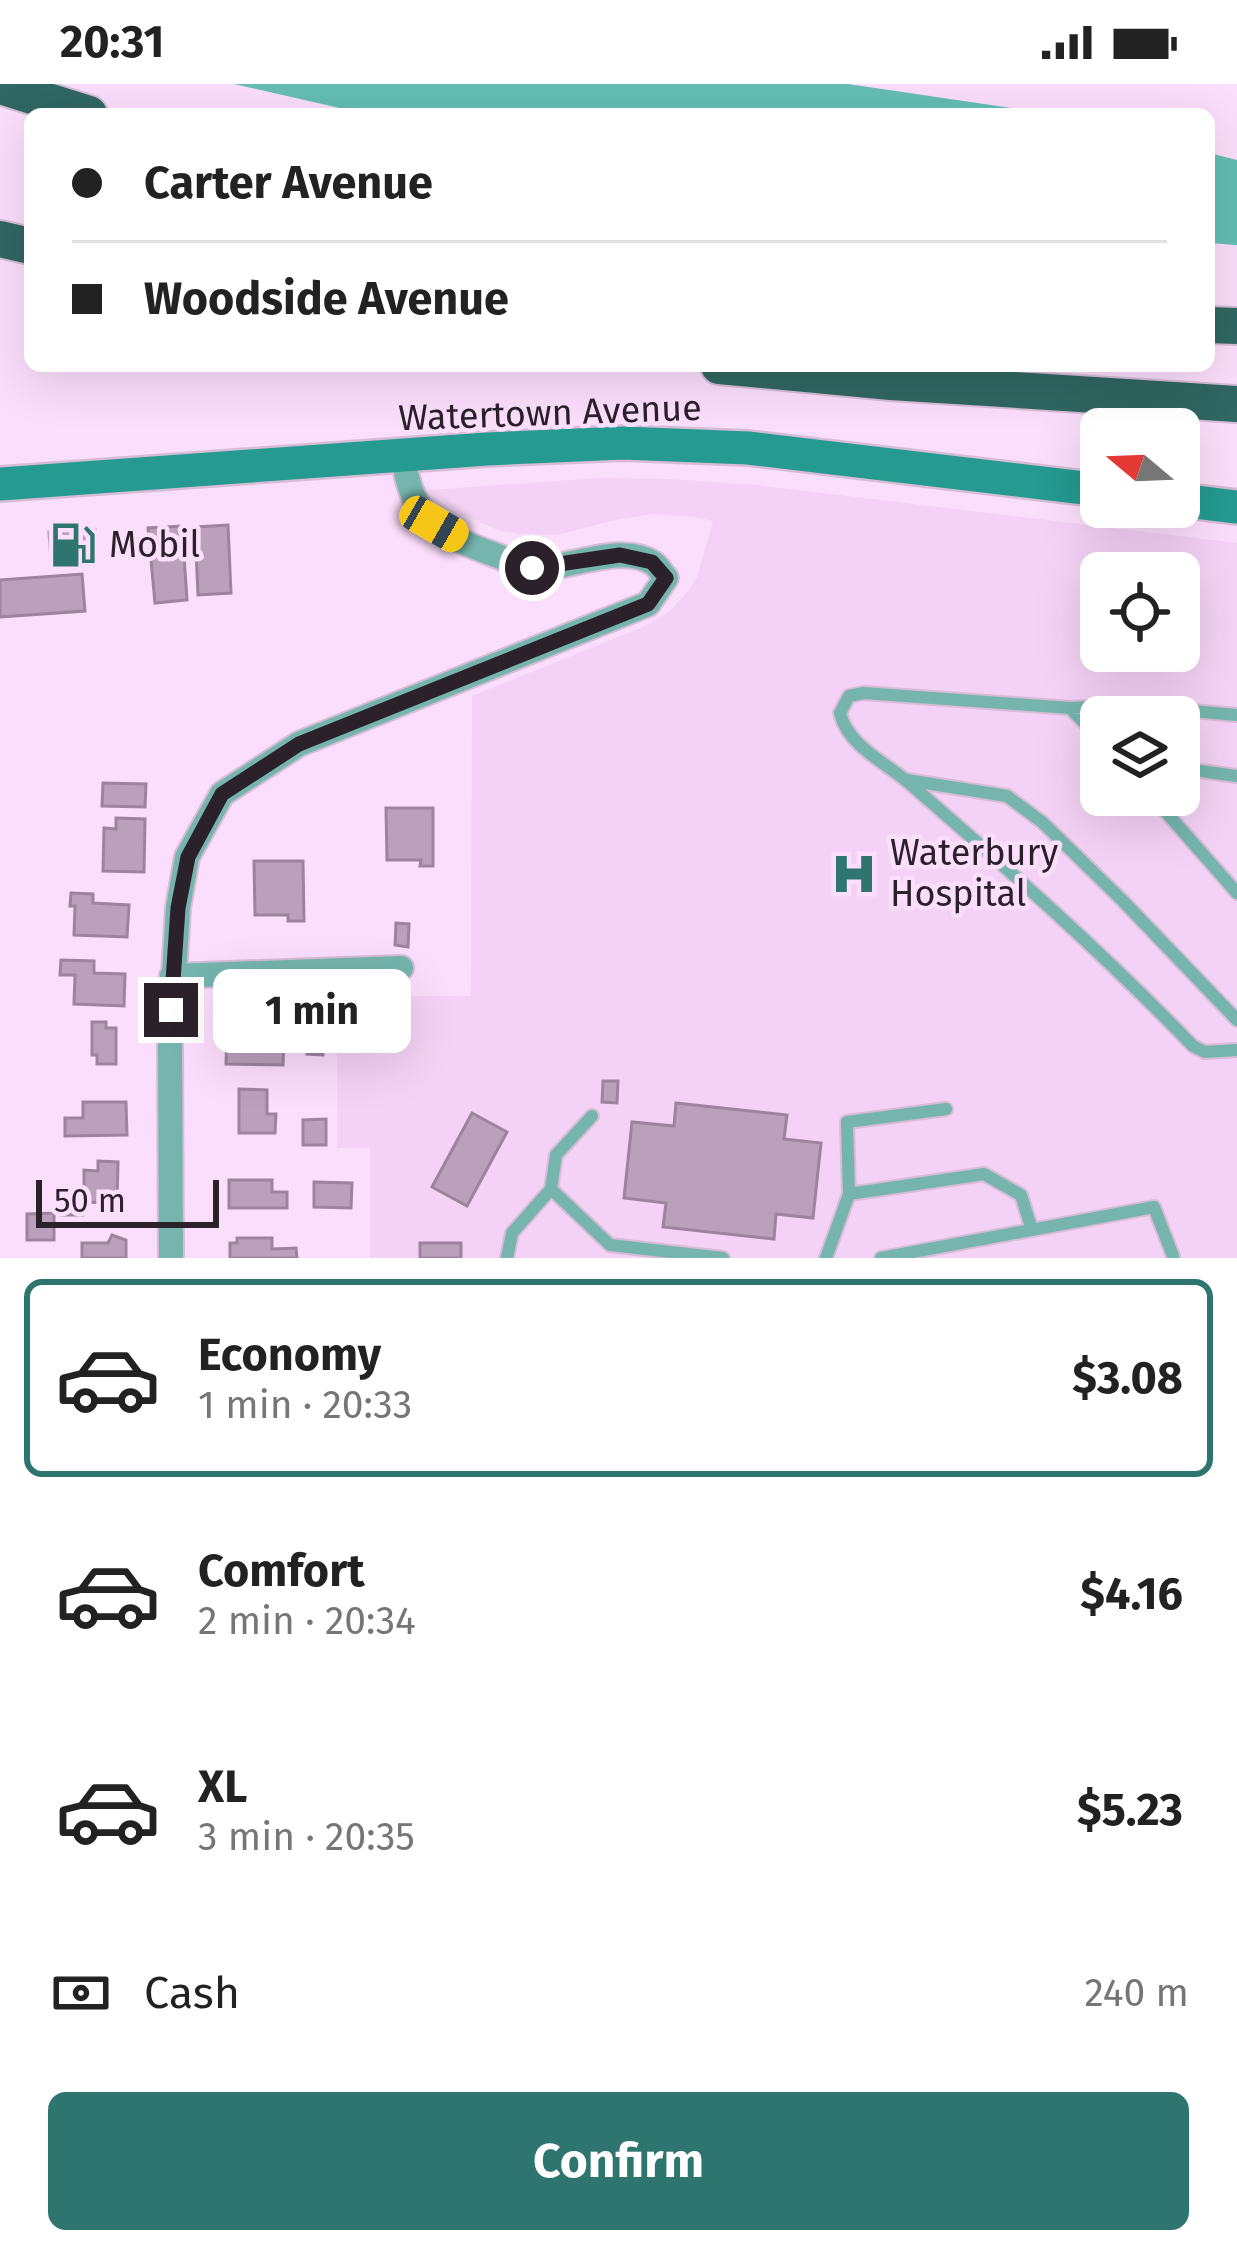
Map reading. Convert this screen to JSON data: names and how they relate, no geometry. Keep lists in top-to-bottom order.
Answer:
{
  "streets": {
    "main road": ["Watertown Avenue"]
  },
  "places": {
    "fuel station": ["Mobil"],
    "hospital": ["Waterbury Hospital"]
  },
  "scale_bar": "50 m",
  "north": "left",
  "page": {
    "status": "20:31",
    "banner": ["Carter Avenue", "Woodside Avenue"],
    "bubble": "1 min",
    "scale": "50 m",
    "list": [
      {
        "name": "Economy",
        "note": "1 min · 20:33",
        "value": "$3.08"
      },
      {
        "name": "Comfort",
        "note": "2 min · 20:34",
        "value": "$4.16"
      },
      {
        "name": "XL",
        "note": "3 min · 20:35",
        "value": "$5.23"
      }
    ],
    "pay": ["Cash", "240 m"],
    "buttons": "Confirm"
  }
}
